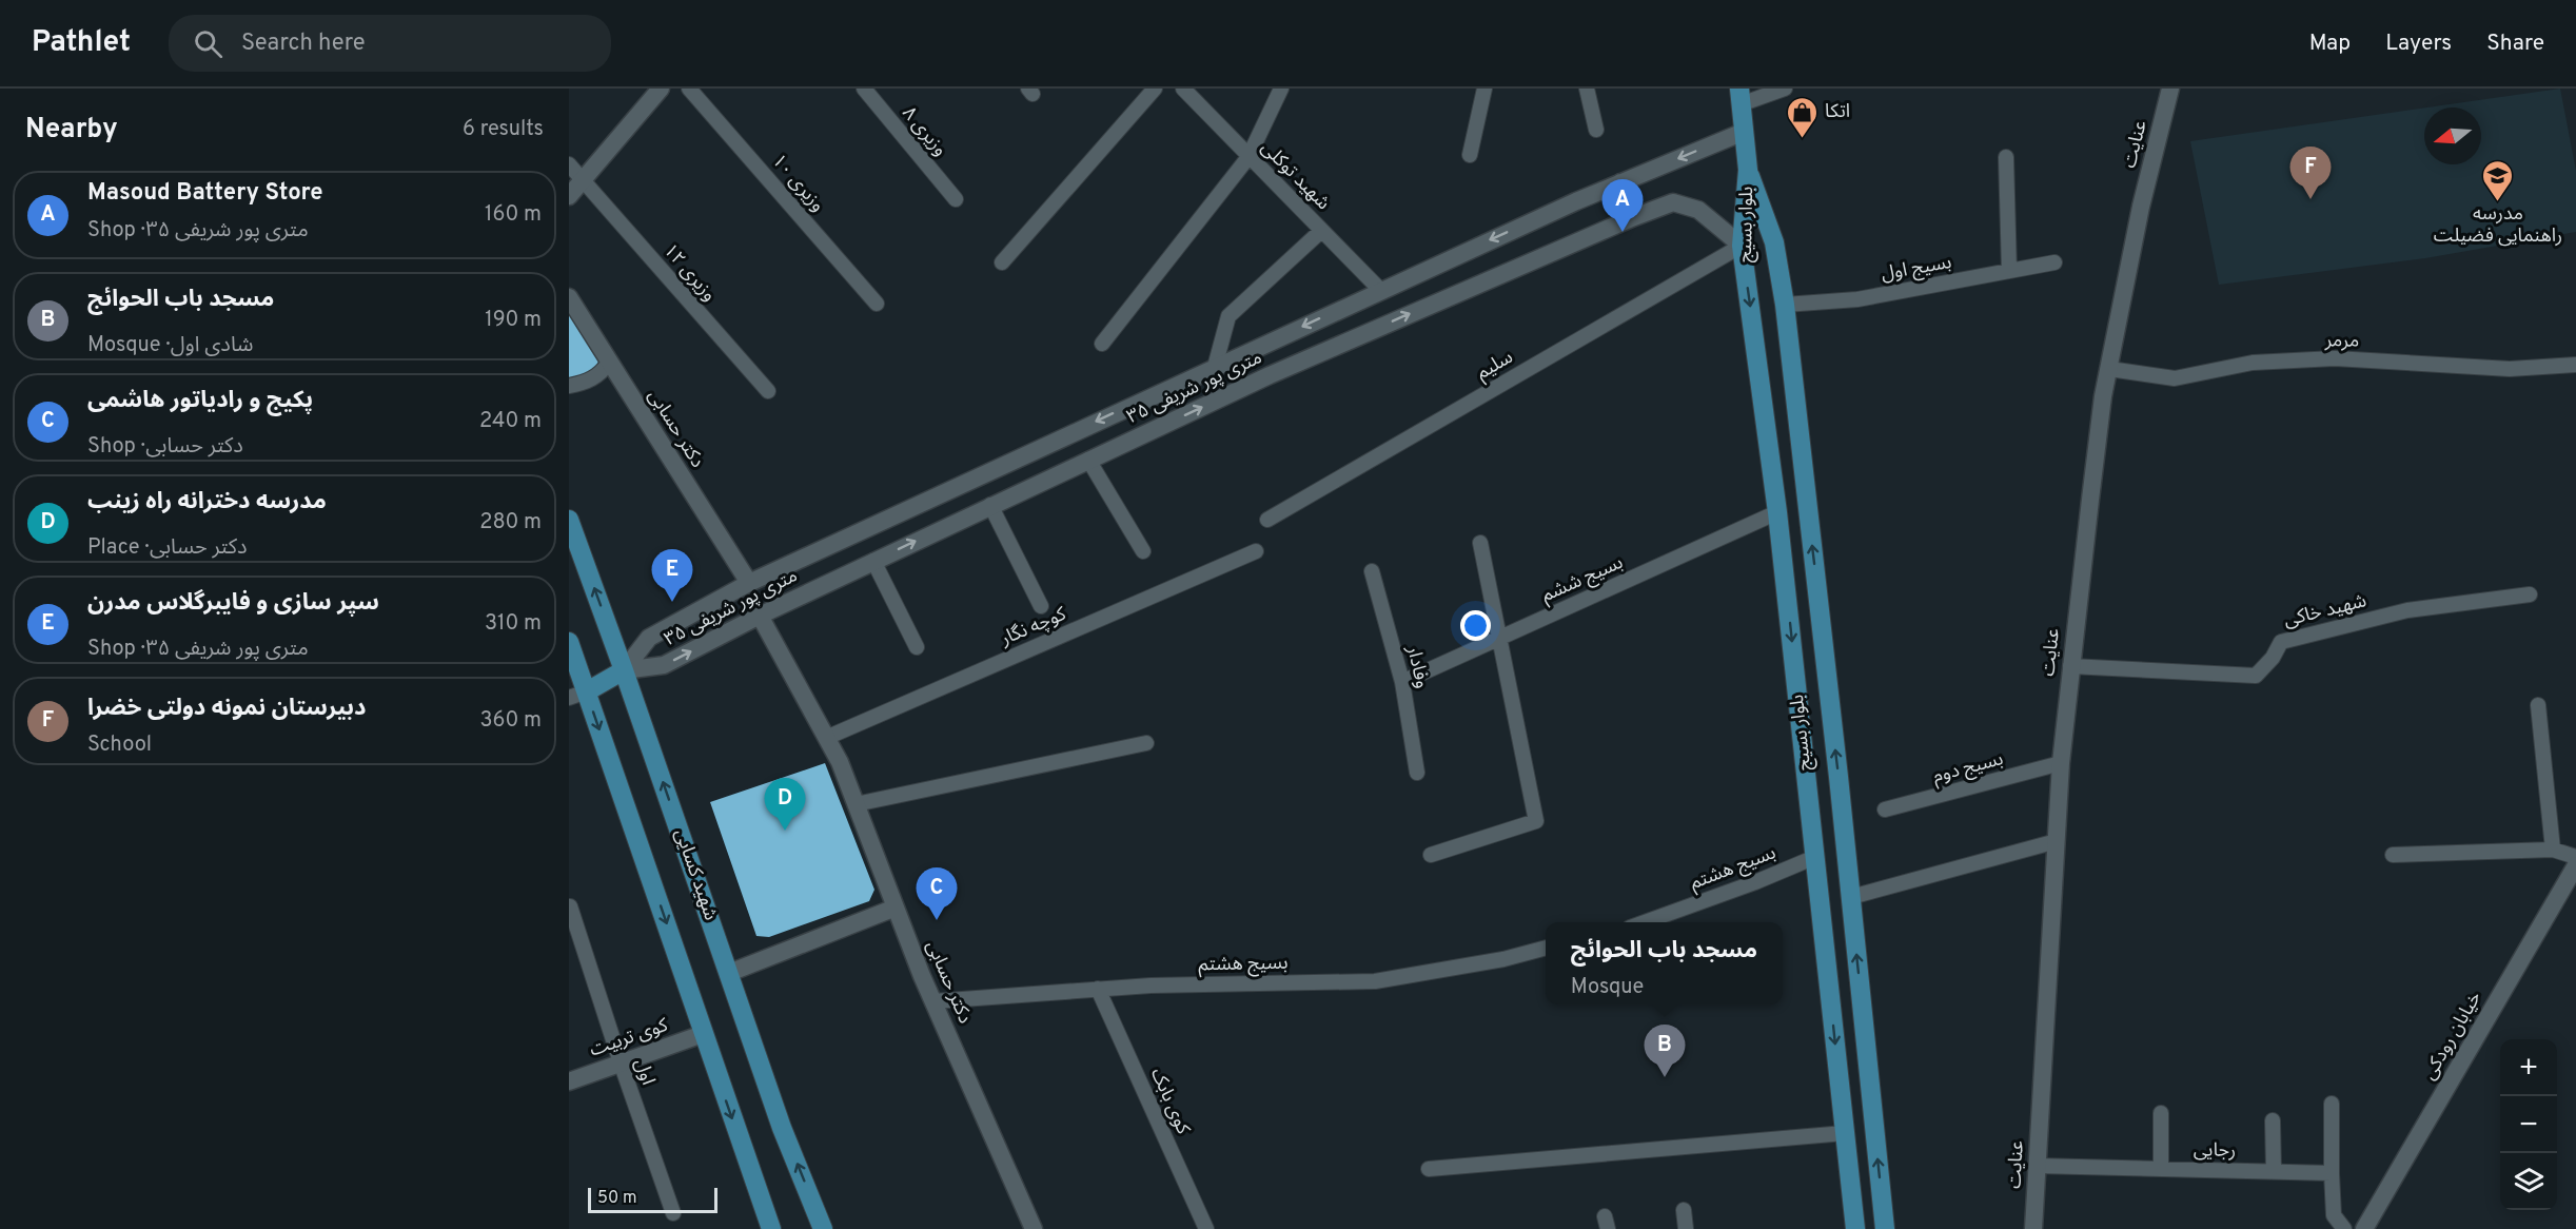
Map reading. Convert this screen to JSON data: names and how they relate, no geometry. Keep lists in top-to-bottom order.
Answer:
{
  "streets": {
    "main road": ["بلوار بسیج", "شهید کسایی"],
    "street": [
      "وزیری ۸",
      "عنایت",
      "شهید توکلی",
      "وزیری ۱۰",
      "بسیج اول",
      "وزيری ۱۲",
      "مرمر",
      "سلیم",
      "۳۵ متری پور شریفی",
      "دکتر حسابی",
      "بسیج ششم",
      "شهید خاکی",
      "کوچه نگار",
      "وفادار",
      "بسيج دوم",
      "بسیج هشتم",
      "خیابان رودکی",
      "کوی تربیت",
      "اول",
      "کوی بابک",
      "رجایی"
    ]
  },
  "crossings": [
    ["عنایت", "مرمر"],
    ["عنایت", "شهید خاکی"],
    ["عنایت", "بسيج دوم"],
    ["عنایت", "رجایی"],
    ["شهید توکلی", "۳۵ متری پور شریفی"],
    ["بلوار بسیج", "بسیج اول"],
    ["بلوار بسیج", "سلیم"],
    ["بلوار بسیج", "۳۵ متری پور شریفی"],
    ["بلوار بسیج", "بسیج ششم"],
    ["بلوار بسیج", "بسیج هشتم"],
    ["سلیم", "۳۵ متری پور شریفی"],
    ["۳۵ متری پور شریفی", "دکتر حسابی"],
    ["۳۵ متری پور شریفی", "شهید کسایی"],
    ["دکتر حسابی", "کوچه نگار"],
    ["دکتر حسابی", "بسیج هشتم"],
    ["بسیج ششم", "وفادار"],
    ["بسیج هشتم", "کوی بابک"],
    ["کوی تربیت", "اول"]
  ],
  "places": {
    "shop": ["اتکا"],
    "school or university": ["مدرسه راهنمایی فضیلت"]
  },
  "scale_bar": "50 m",
  "north": "left",
  "page": {
    "header": "Pathlet",
    "search": "Search here",
    "nav": ["Map", "Layers", "Share"],
    "heading": ["Nearby", "6 results"],
    "pins": [
      "F",
      "A",
      "E",
      "D",
      "C",
      "B"
    ],
    "list": [
      {
        "mark": "A",
        "name": "Masoud Battery Store",
        "note": "Shop · ۳۵ متری پور شریفی",
        "value": "160 m"
      },
      {
        "mark": "B",
        "name": "مسجد باب الحوائج",
        "note": "Mosque · شادی اول",
        "value": "190 m"
      },
      {
        "mark": "C",
        "name": "پکیج و رادیاتور هاشمی",
        "note": "Shop · دکتر حسابی",
        "value": "240 m"
      },
      {
        "mark": "D",
        "name": "مدرسه دخترانه راه زینب",
        "note": "Place · دکتر حسابی",
        "value": "280 m"
      },
      {
        "mark": "E",
        "name": "سپر سازی و فایبرگلاس مدرن",
        "note": "Shop · ۳۵ متری پور شریفی",
        "value": "310 m"
      },
      {
        "mark": "F",
        "name": "دبیرستان نمونه دولتی خضرا",
        "note": "School",
        "value": "360 m"
      }
    ],
    "popup": ["مسجد باب الحوائج", "Mosque"],
    "map_buttons": ["+", "−"],
    "scale": "50 m"
  }
}
